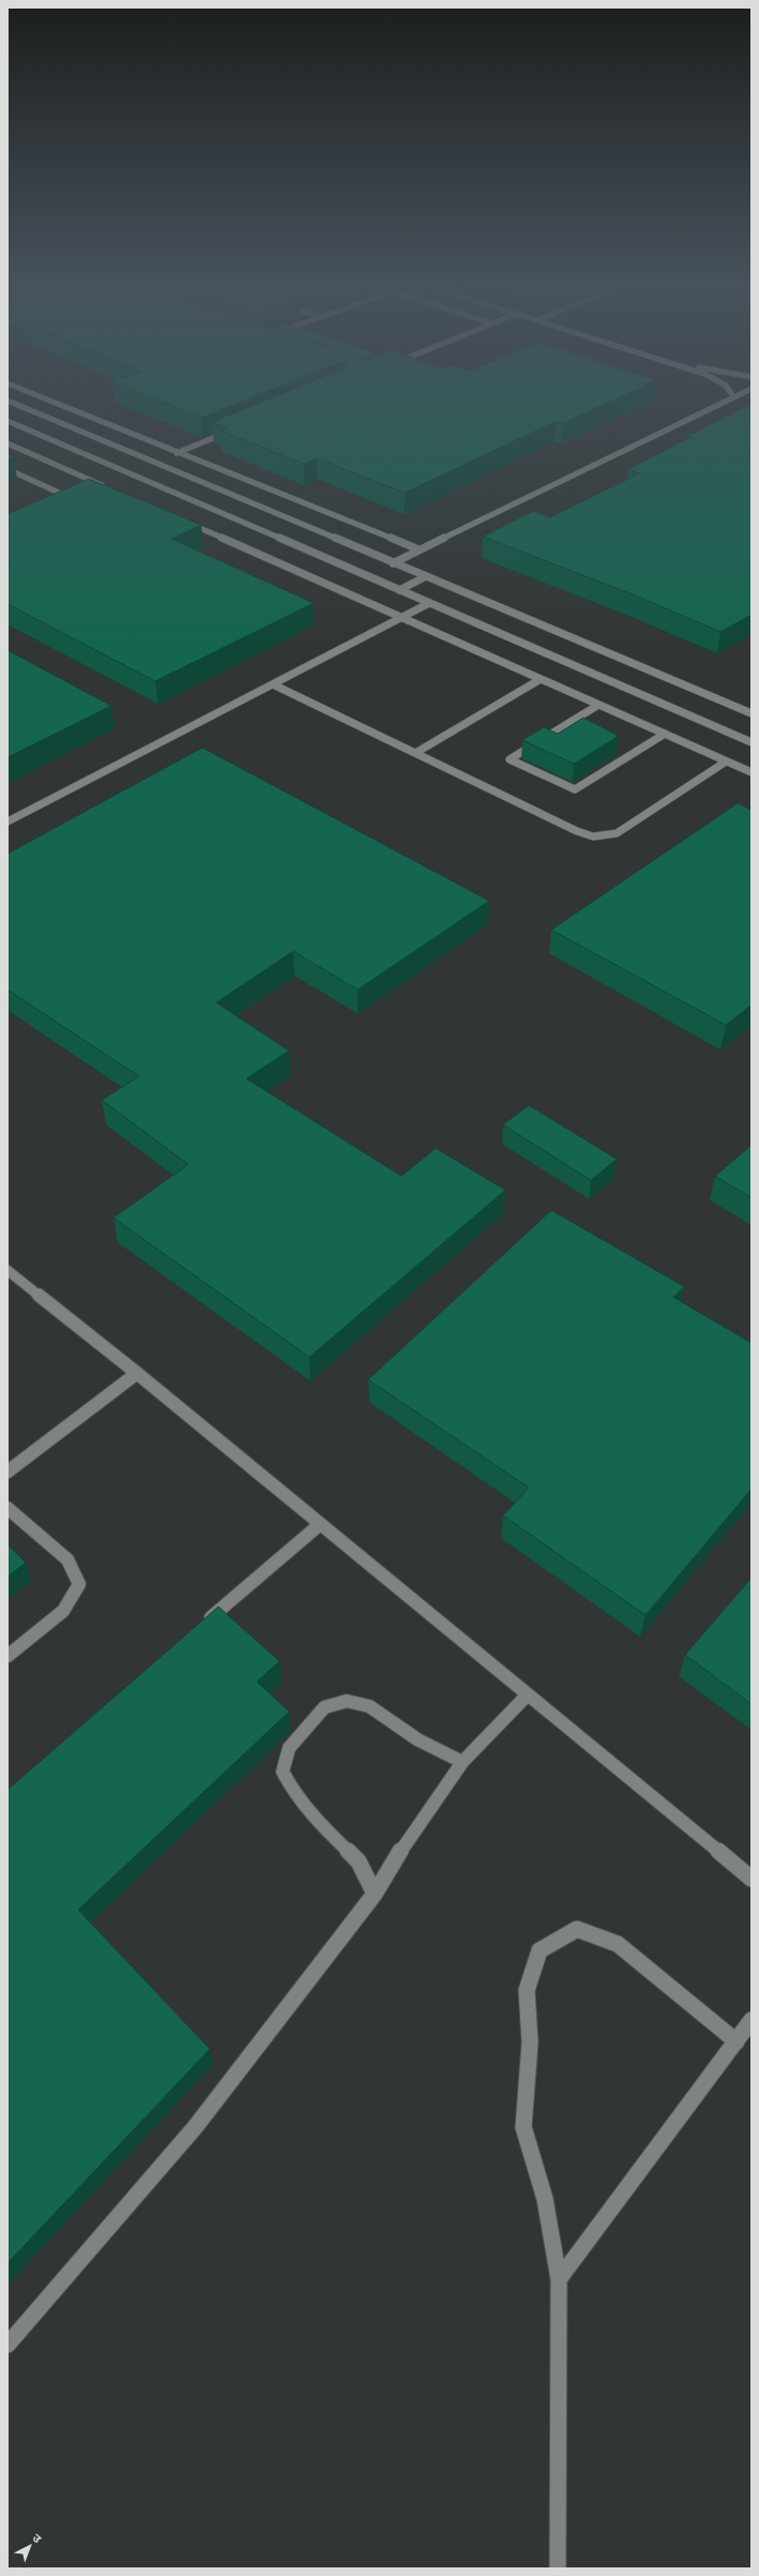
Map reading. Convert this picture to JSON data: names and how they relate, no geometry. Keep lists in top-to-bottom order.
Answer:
{
  "north": "top right"
}
